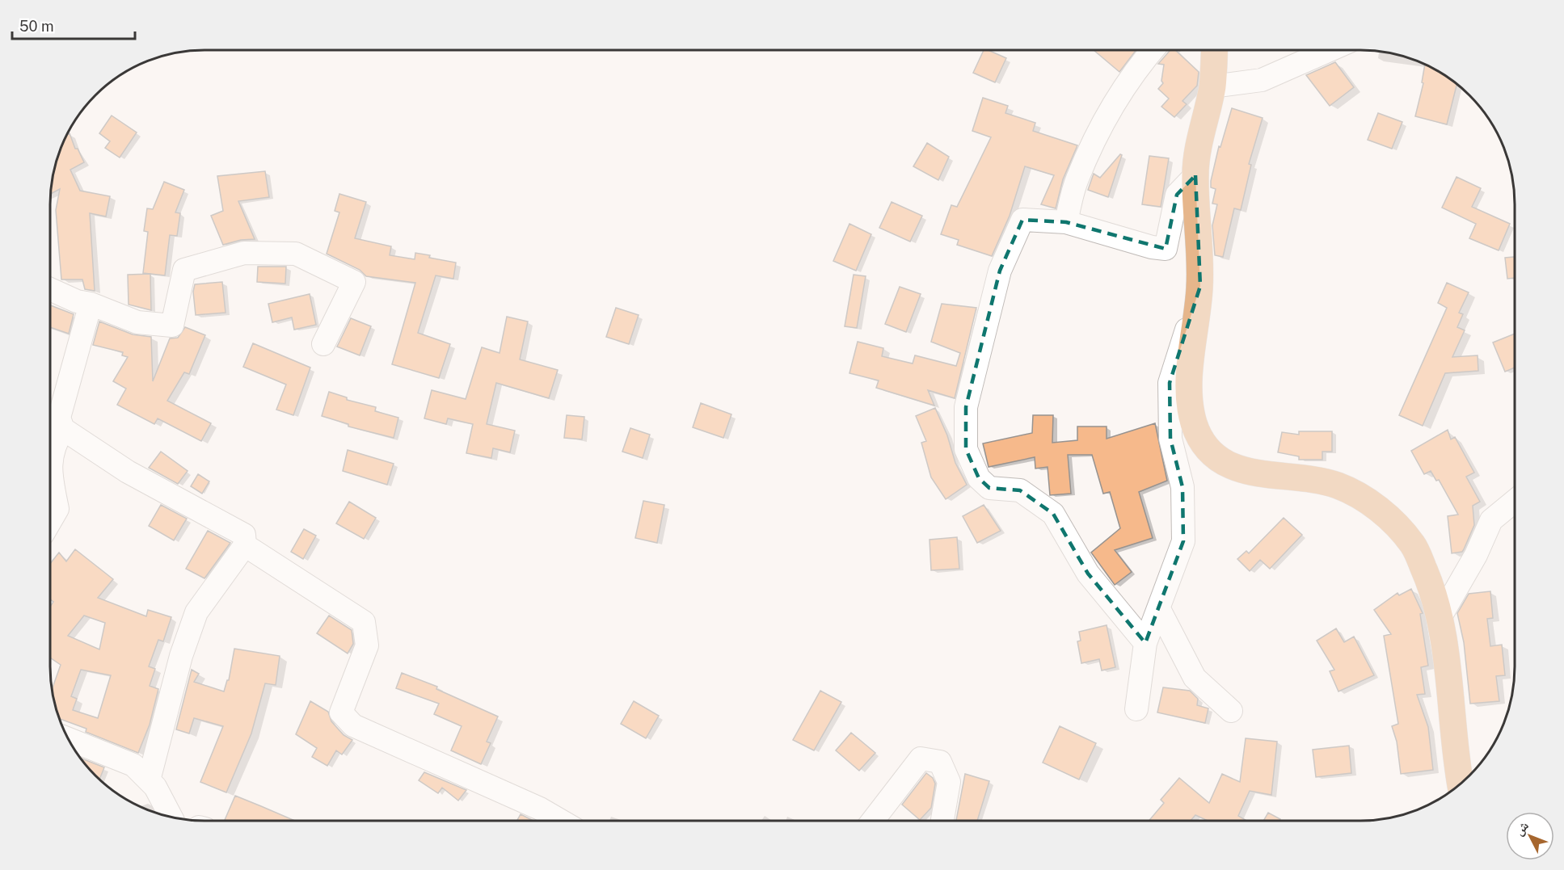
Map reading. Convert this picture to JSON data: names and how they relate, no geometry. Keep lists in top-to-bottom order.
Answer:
{
  "scale_bar": "50 m",
  "north": "top left"
}
